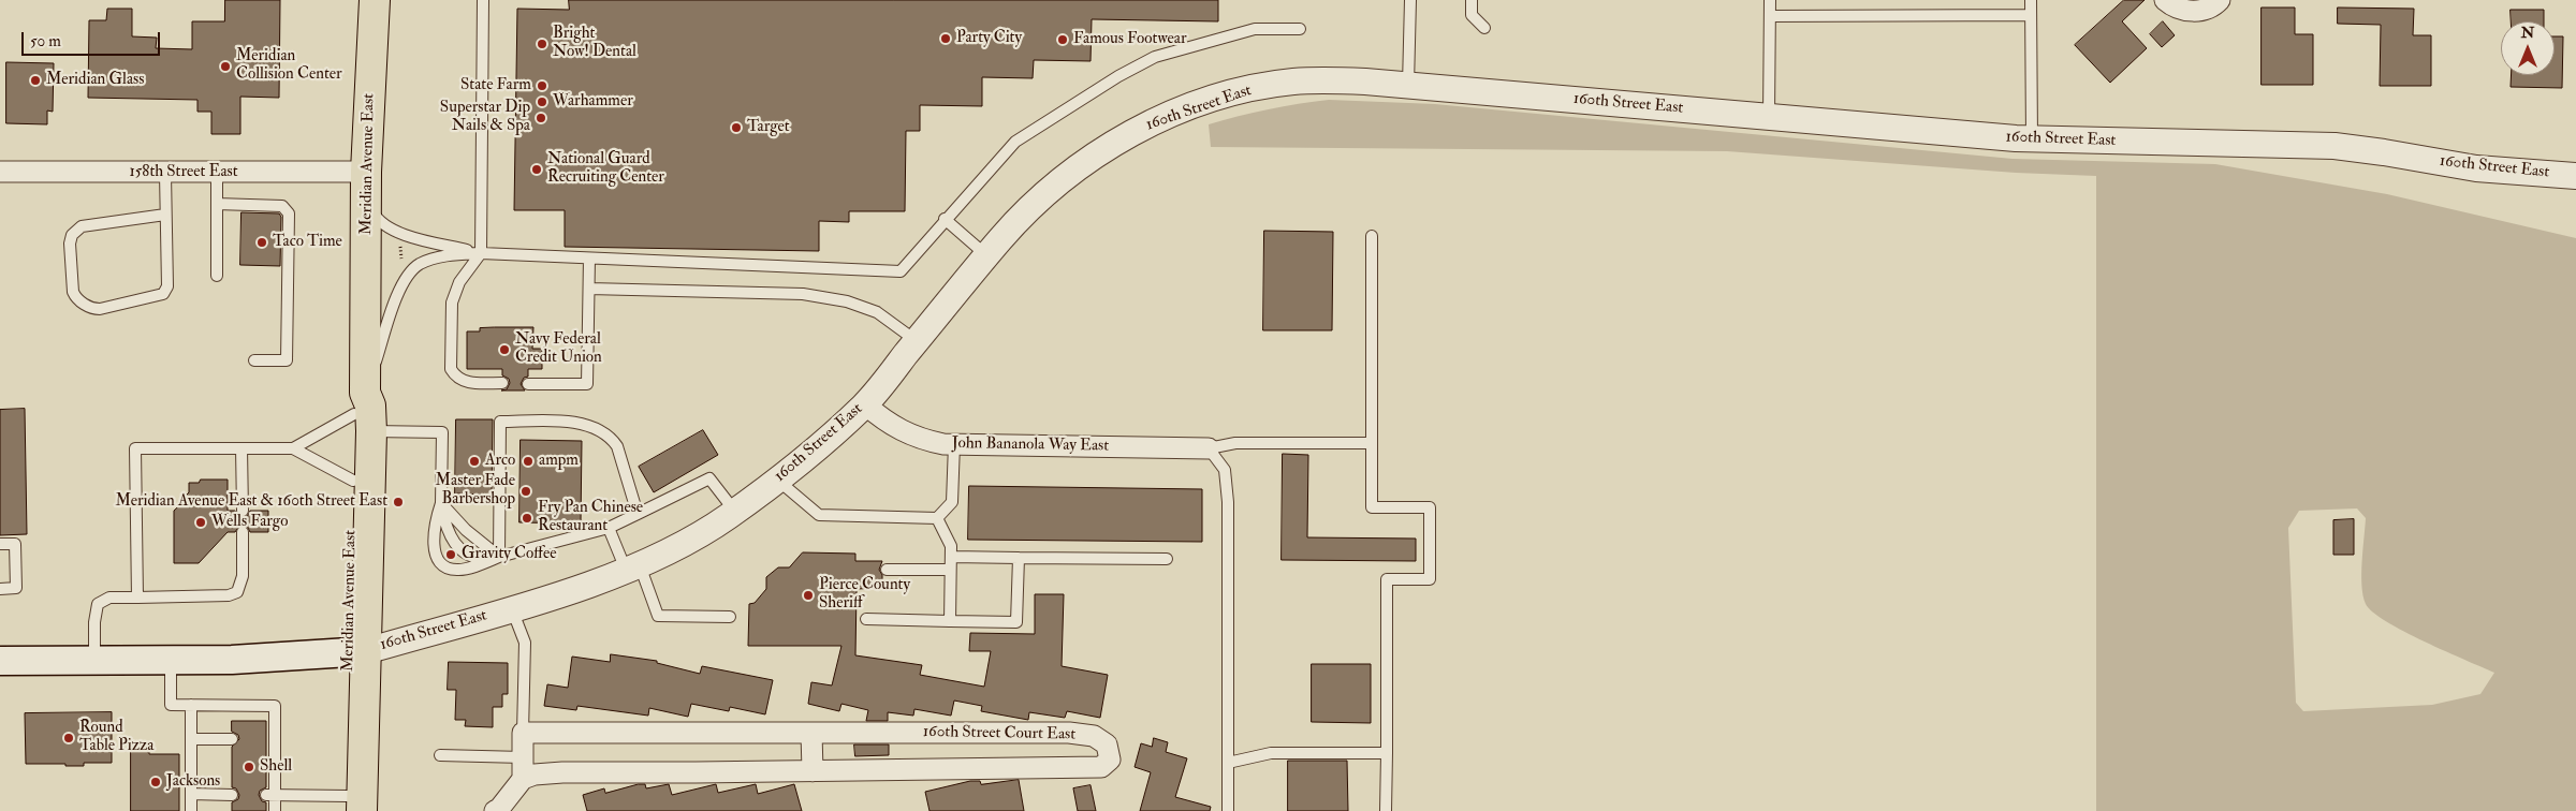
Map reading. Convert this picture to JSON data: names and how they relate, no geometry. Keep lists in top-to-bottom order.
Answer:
{
  "streets": {
    "main road": ["160th Street East", "Meridian Avenue East"],
    "street": ["158th Street East", "John Bananola Way East", "160th Street Court East"]
  },
  "crossings": [
    ["160th Street East", "Meridian Avenue East"],
    ["160th Street East", "John Bananola Way East"],
    ["Meridian Avenue East", "158th Street East"]
  ],
  "places": [
    "Party City",
    "Famous Footwear",
    "Bright Now! Dental",
    "Meridian Collision Center",
    "Meridian Glass",
    "State Farm",
    "Warhammer",
    "Superstar Dip Nails & Spa",
    "Target",
    "National Guard Recruiting Center",
    "Taco Time",
    "Navy Federal Credit Union",
    "Arco",
    "ampm",
    "Master Fade Barbershop",
    "Meridian Avenue East & 160th Street East",
    "Fry Pan Chinese Restaurant",
    "Wells Fargo",
    "Gravity Coffee",
    "Pierce County Sheriff",
    "Round Table Pizza",
    "Shell",
    "Jacksons"
  ],
  "scale_bar": "50 m",
  "north": "top"
}
